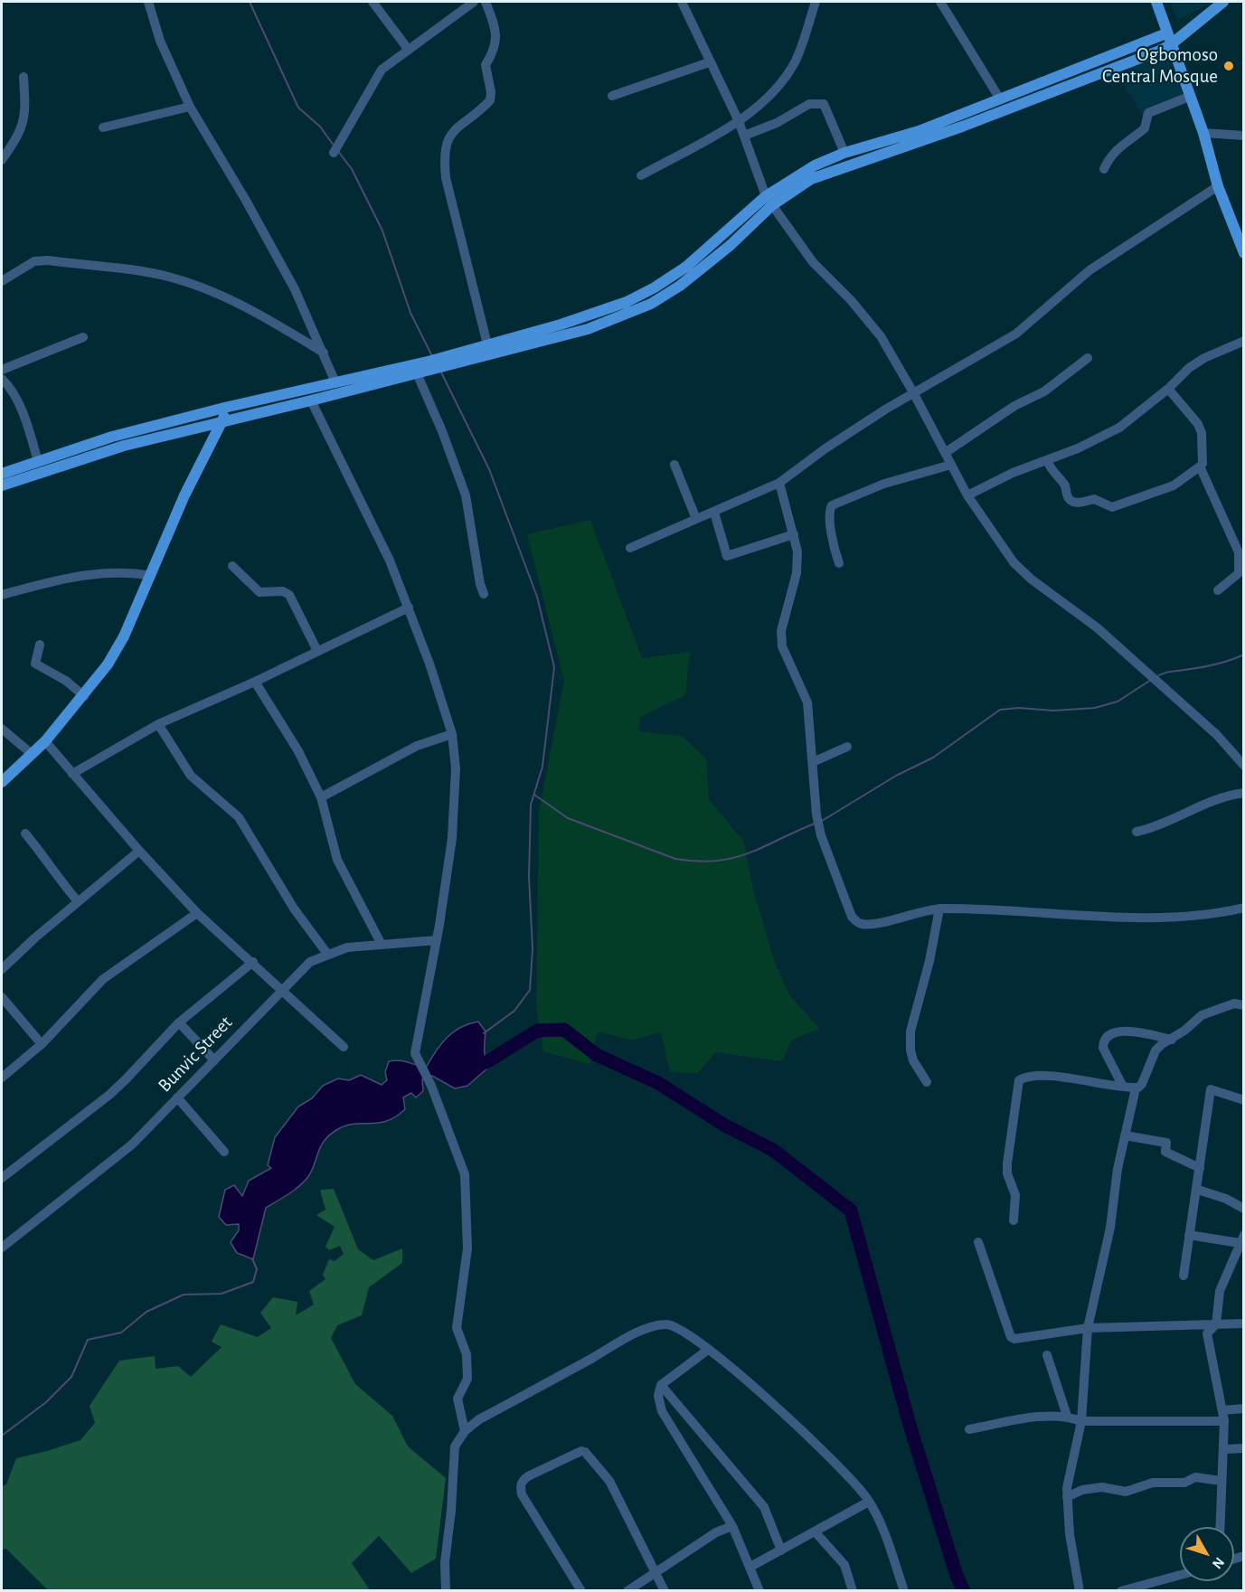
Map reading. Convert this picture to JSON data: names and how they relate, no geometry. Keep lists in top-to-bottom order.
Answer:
{
  "streets": {
    "street": ["Bunvic Street"]
  },
  "places": ["Ogbomoso Central Mosque"],
  "north": "bottom right"
}
